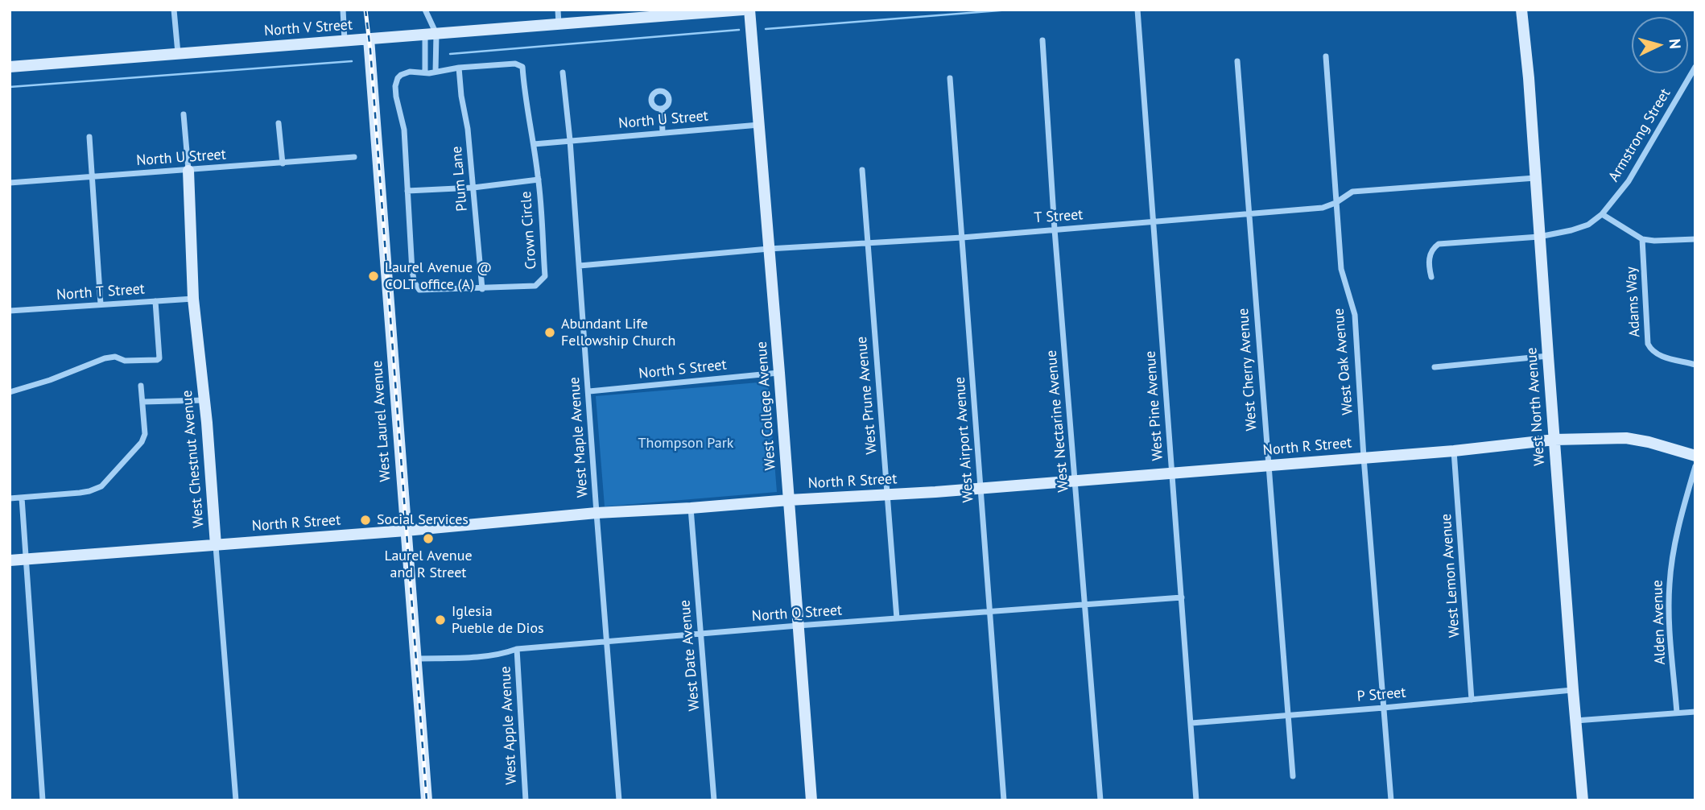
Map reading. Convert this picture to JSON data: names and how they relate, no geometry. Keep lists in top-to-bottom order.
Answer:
{
  "streets": {
    "street": [
      "North V Street",
      "North U Street",
      "Armstrong Street",
      "Plum Lane",
      "T Street",
      "Crown Circle",
      "North T Street",
      "Adams Way",
      "West Oak Avenue",
      "North S Street",
      "West Cherry Avenue",
      "West Prune Avenue",
      "West College Avenue",
      "West Pine Avenue",
      "West North Avenue",
      "West Laurel Avenue",
      "West Nectarine Avenue",
      "West Maple Avenue",
      "West Airport Avenue",
      "North R Street",
      "West Chestnut Avenue",
      "West Lemon Avenue",
      "North Q Street",
      "Alden Avenue",
      "West Date Avenue",
      "P Street",
      "West Apple Avenue"
    ]
  },
  "crossings": [
    ["North V Street", "West Laurel Avenue"],
    ["North U Street", "Crown Circle"],
    ["North U Street", "West College Avenue"],
    ["North U Street", "West Maple Avenue"],
    ["North U Street", "West Chestnut Avenue"],
    ["Armstrong Street", "West North Avenue"],
    ["Plum Lane", "Crown Circle"],
    ["T Street", "West Oak Avenue"],
    ["T Street", "West Cherry Avenue"],
    ["T Street", "West Prune Avenue"],
    ["T Street", "West College Avenue"],
    ["T Street", "West Pine Avenue"],
    ["T Street", "West North Avenue"],
    ["T Street", "West Nectarine Avenue"],
    ["T Street", "West Maple Avenue"],
    ["T Street", "West Airport Avenue"],
    ["North T Street", "West Chestnut Avenue"],
    ["West Oak Avenue", "North R Street"],
    ["West Oak Avenue", "P Street"],
    ["North S Street", "West College Avenue"],
    ["North S Street", "West Maple Avenue"],
    ["West Cherry Avenue", "North R Street"],
    ["West Cherry Avenue", "P Street"],
    ["West Prune Avenue", "North R Street"],
    ["West Prune Avenue", "North Q Street"],
    ["West College Avenue", "North R Street"],
    ["West College Avenue", "North Q Street"],
    ["West Pine Avenue", "North R Street"],
    ["West Pine Avenue", "North Q Street"],
    ["West Pine Avenue", "P Street"],
    ["West North Avenue", "North R Street"],
    ["West North Avenue", "P Street"],
    ["West Laurel Avenue", "North R Street"],
    ["West Laurel Avenue", "North Q Street"],
    ["West Nectarine Avenue", "North R Street"],
    ["West Nectarine Avenue", "North Q Street"],
    ["West Maple Avenue", "North R Street"],
    ["West Maple Avenue", "North Q Street"],
    ["West Airport Avenue", "North R Street"],
    ["West Airport Avenue", "North Q Street"],
    ["North R Street", "West Chestnut Avenue"],
    ["North R Street", "West Lemon Avenue"],
    ["North R Street", "West Date Avenue"],
    ["West Lemon Avenue", "P Street"],
    ["North Q Street", "West Date Avenue"],
    ["North Q Street", "West Apple Avenue"]
  ],
  "parks": ["Thompson Park"],
  "places": [
    "Laurel Avenue @ COLT office (A)",
    "Abundant Life Fellowship Church",
    "Social Services",
    "Laurel Avenue and R Street",
    "Iglesia Pueble de Dios"
  ],
  "north": "right"
}
